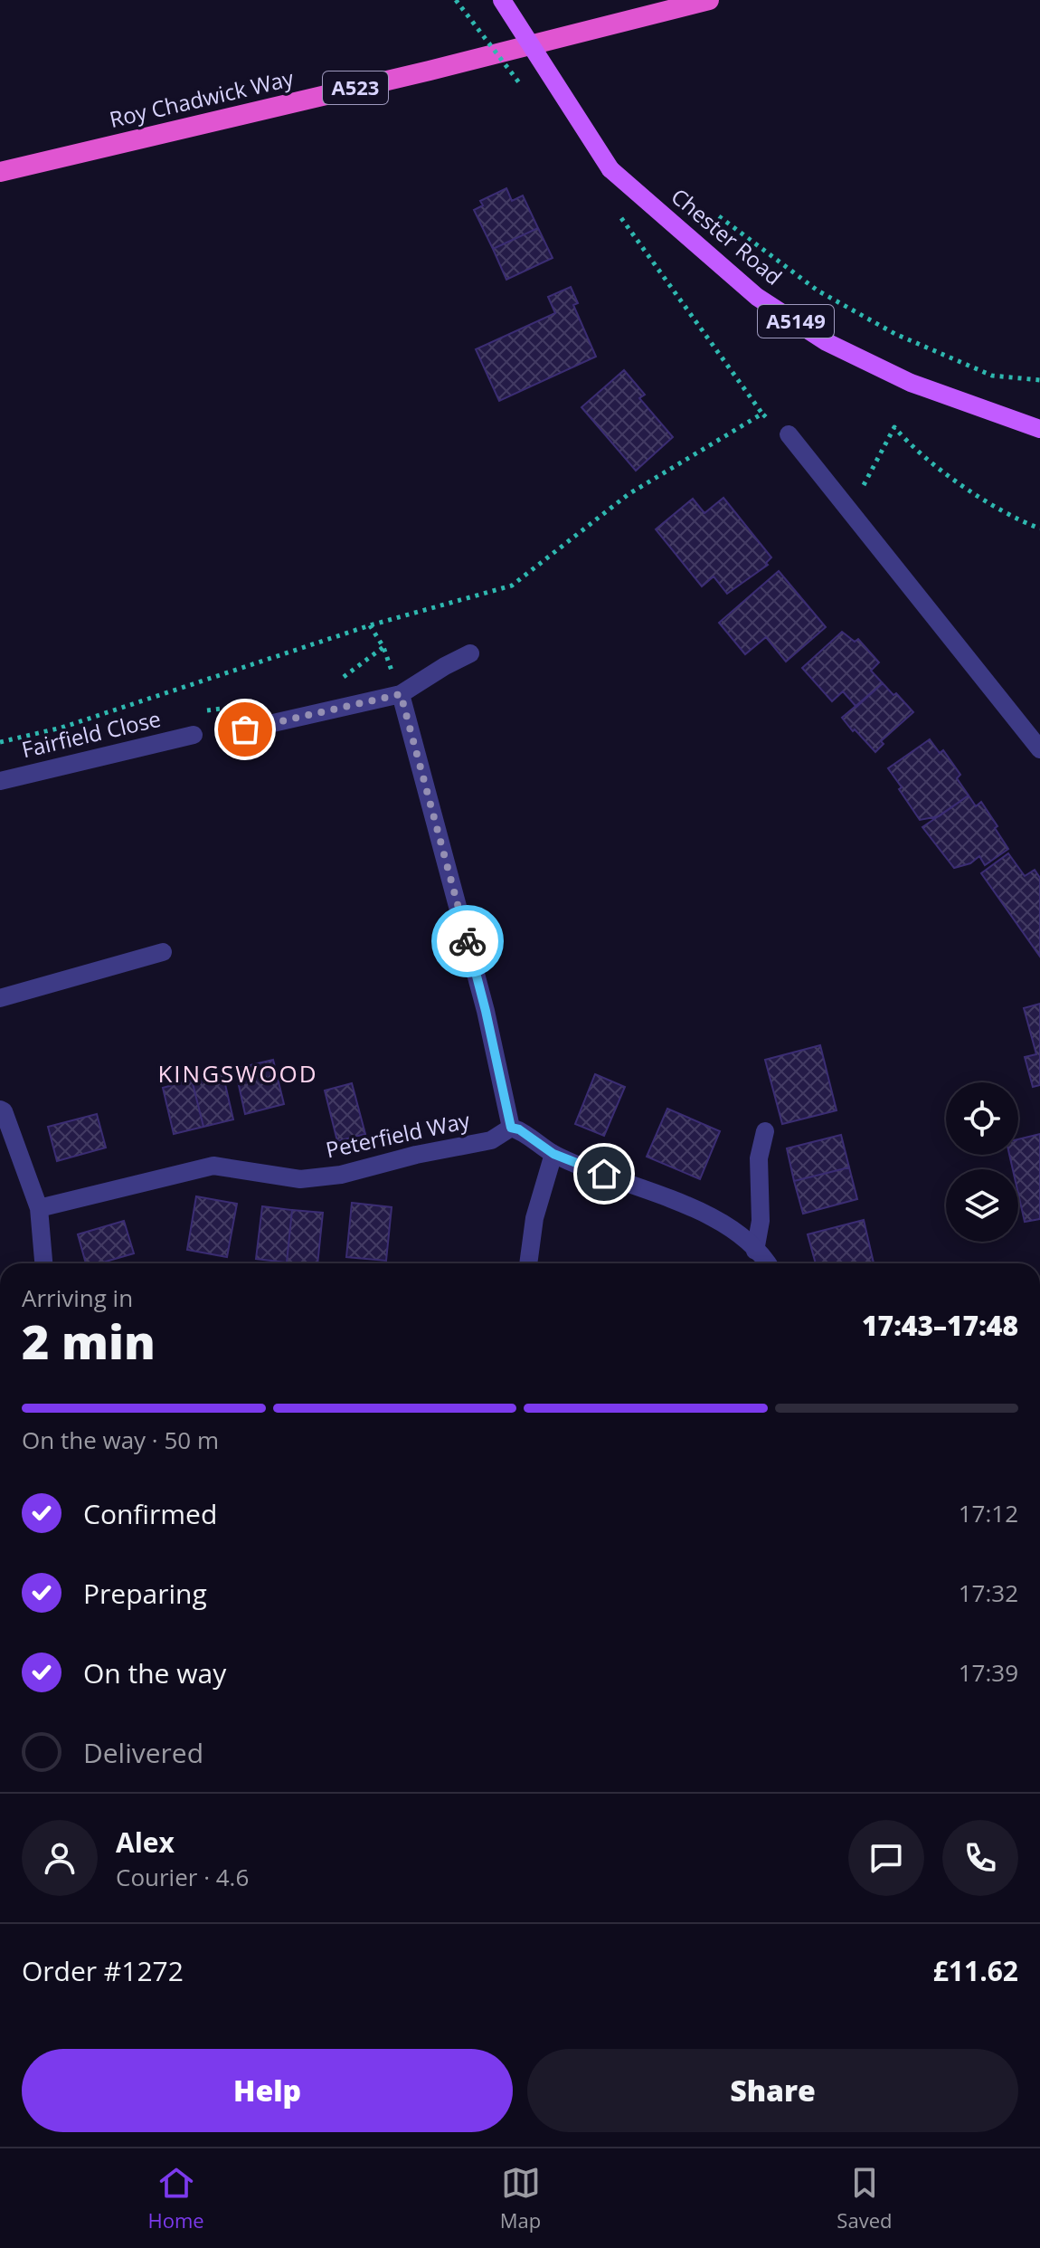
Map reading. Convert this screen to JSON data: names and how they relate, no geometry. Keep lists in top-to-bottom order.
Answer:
{
  "streets": {
    "highway": ["A523", "Roy Chadwick Way"],
    "main road": ["Chester Road", "A5149"],
    "street": ["Fairfield Close", "Peterfield Way"]
  },
  "districts": ["KINGSWOOD"],
  "page": {
    "heading": ["2 min", "Arriving in", "17:43–17:48"],
    "panel": [
      "Alex",
      "Courier · 4.6",
      "Order #1272",
      "£11.62"
    ],
    "bar": "On the way · 50 m",
    "list": [
      ["Confirmed", "17:12"],
      ["Preparing", "17:32"],
      ["On the way", "17:39"],
      "Delivered"
    ],
    "buttons": ["Help", "Share"],
    "tabs": ["Home", "Map", "Saved"]
  }
}
